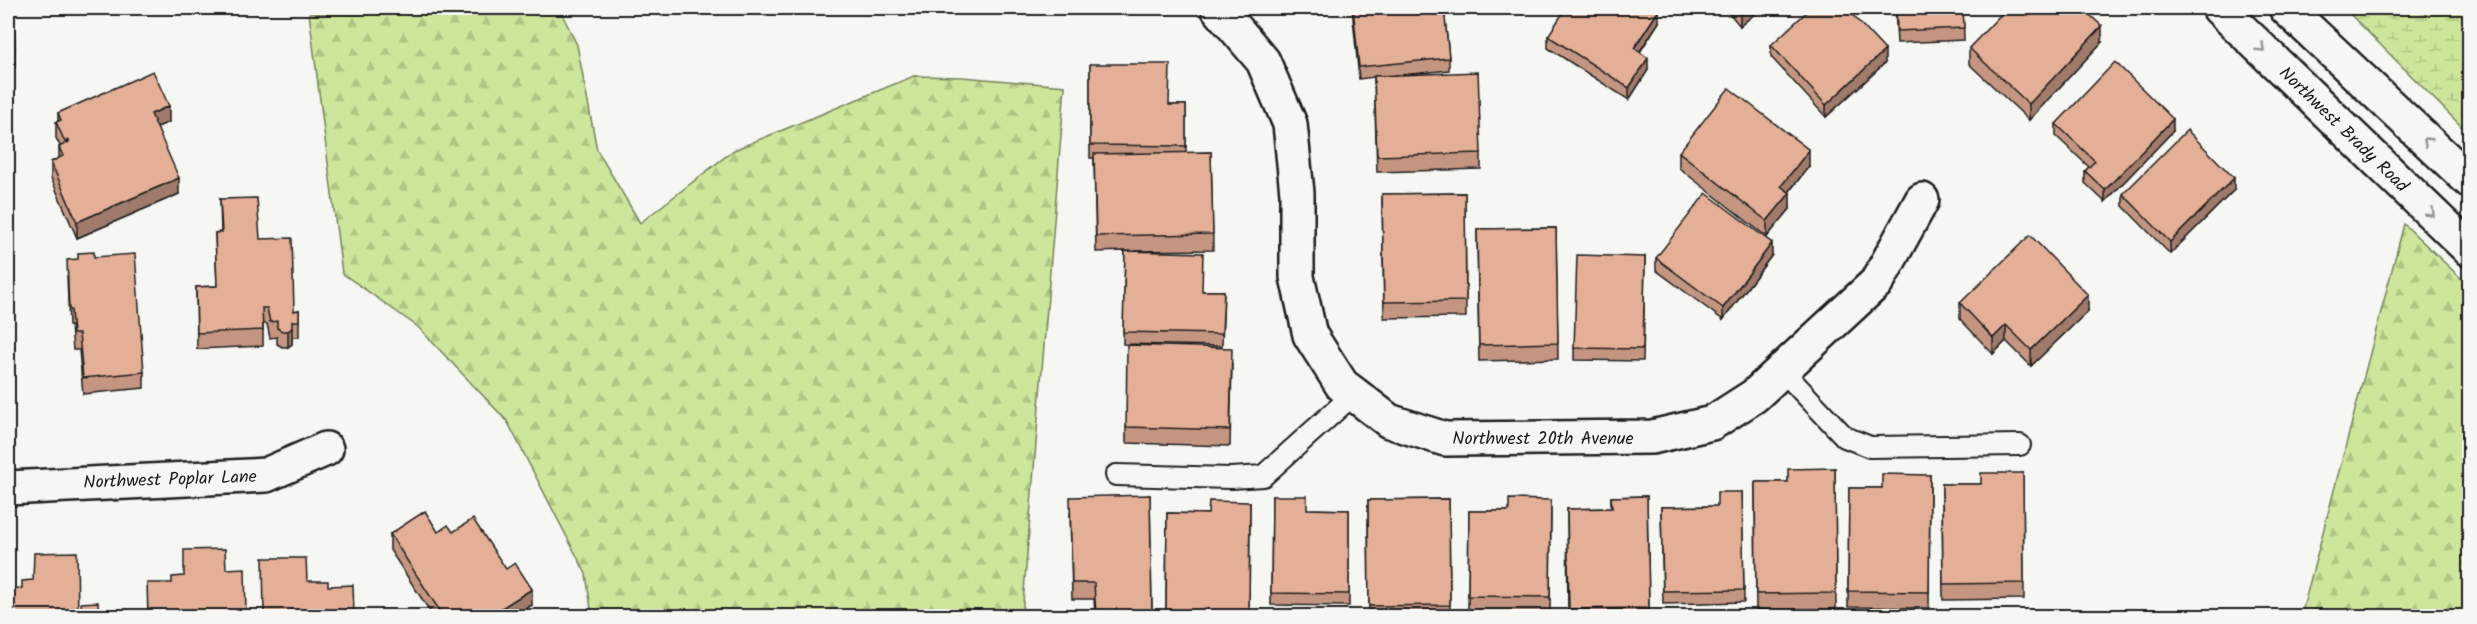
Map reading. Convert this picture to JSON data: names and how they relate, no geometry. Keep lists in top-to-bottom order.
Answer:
{
  "streets": {
    "street": ["Northwest Brady Road", "Northwest 20th Avenue", "Northwest Poplar Lane"]
  }
}
